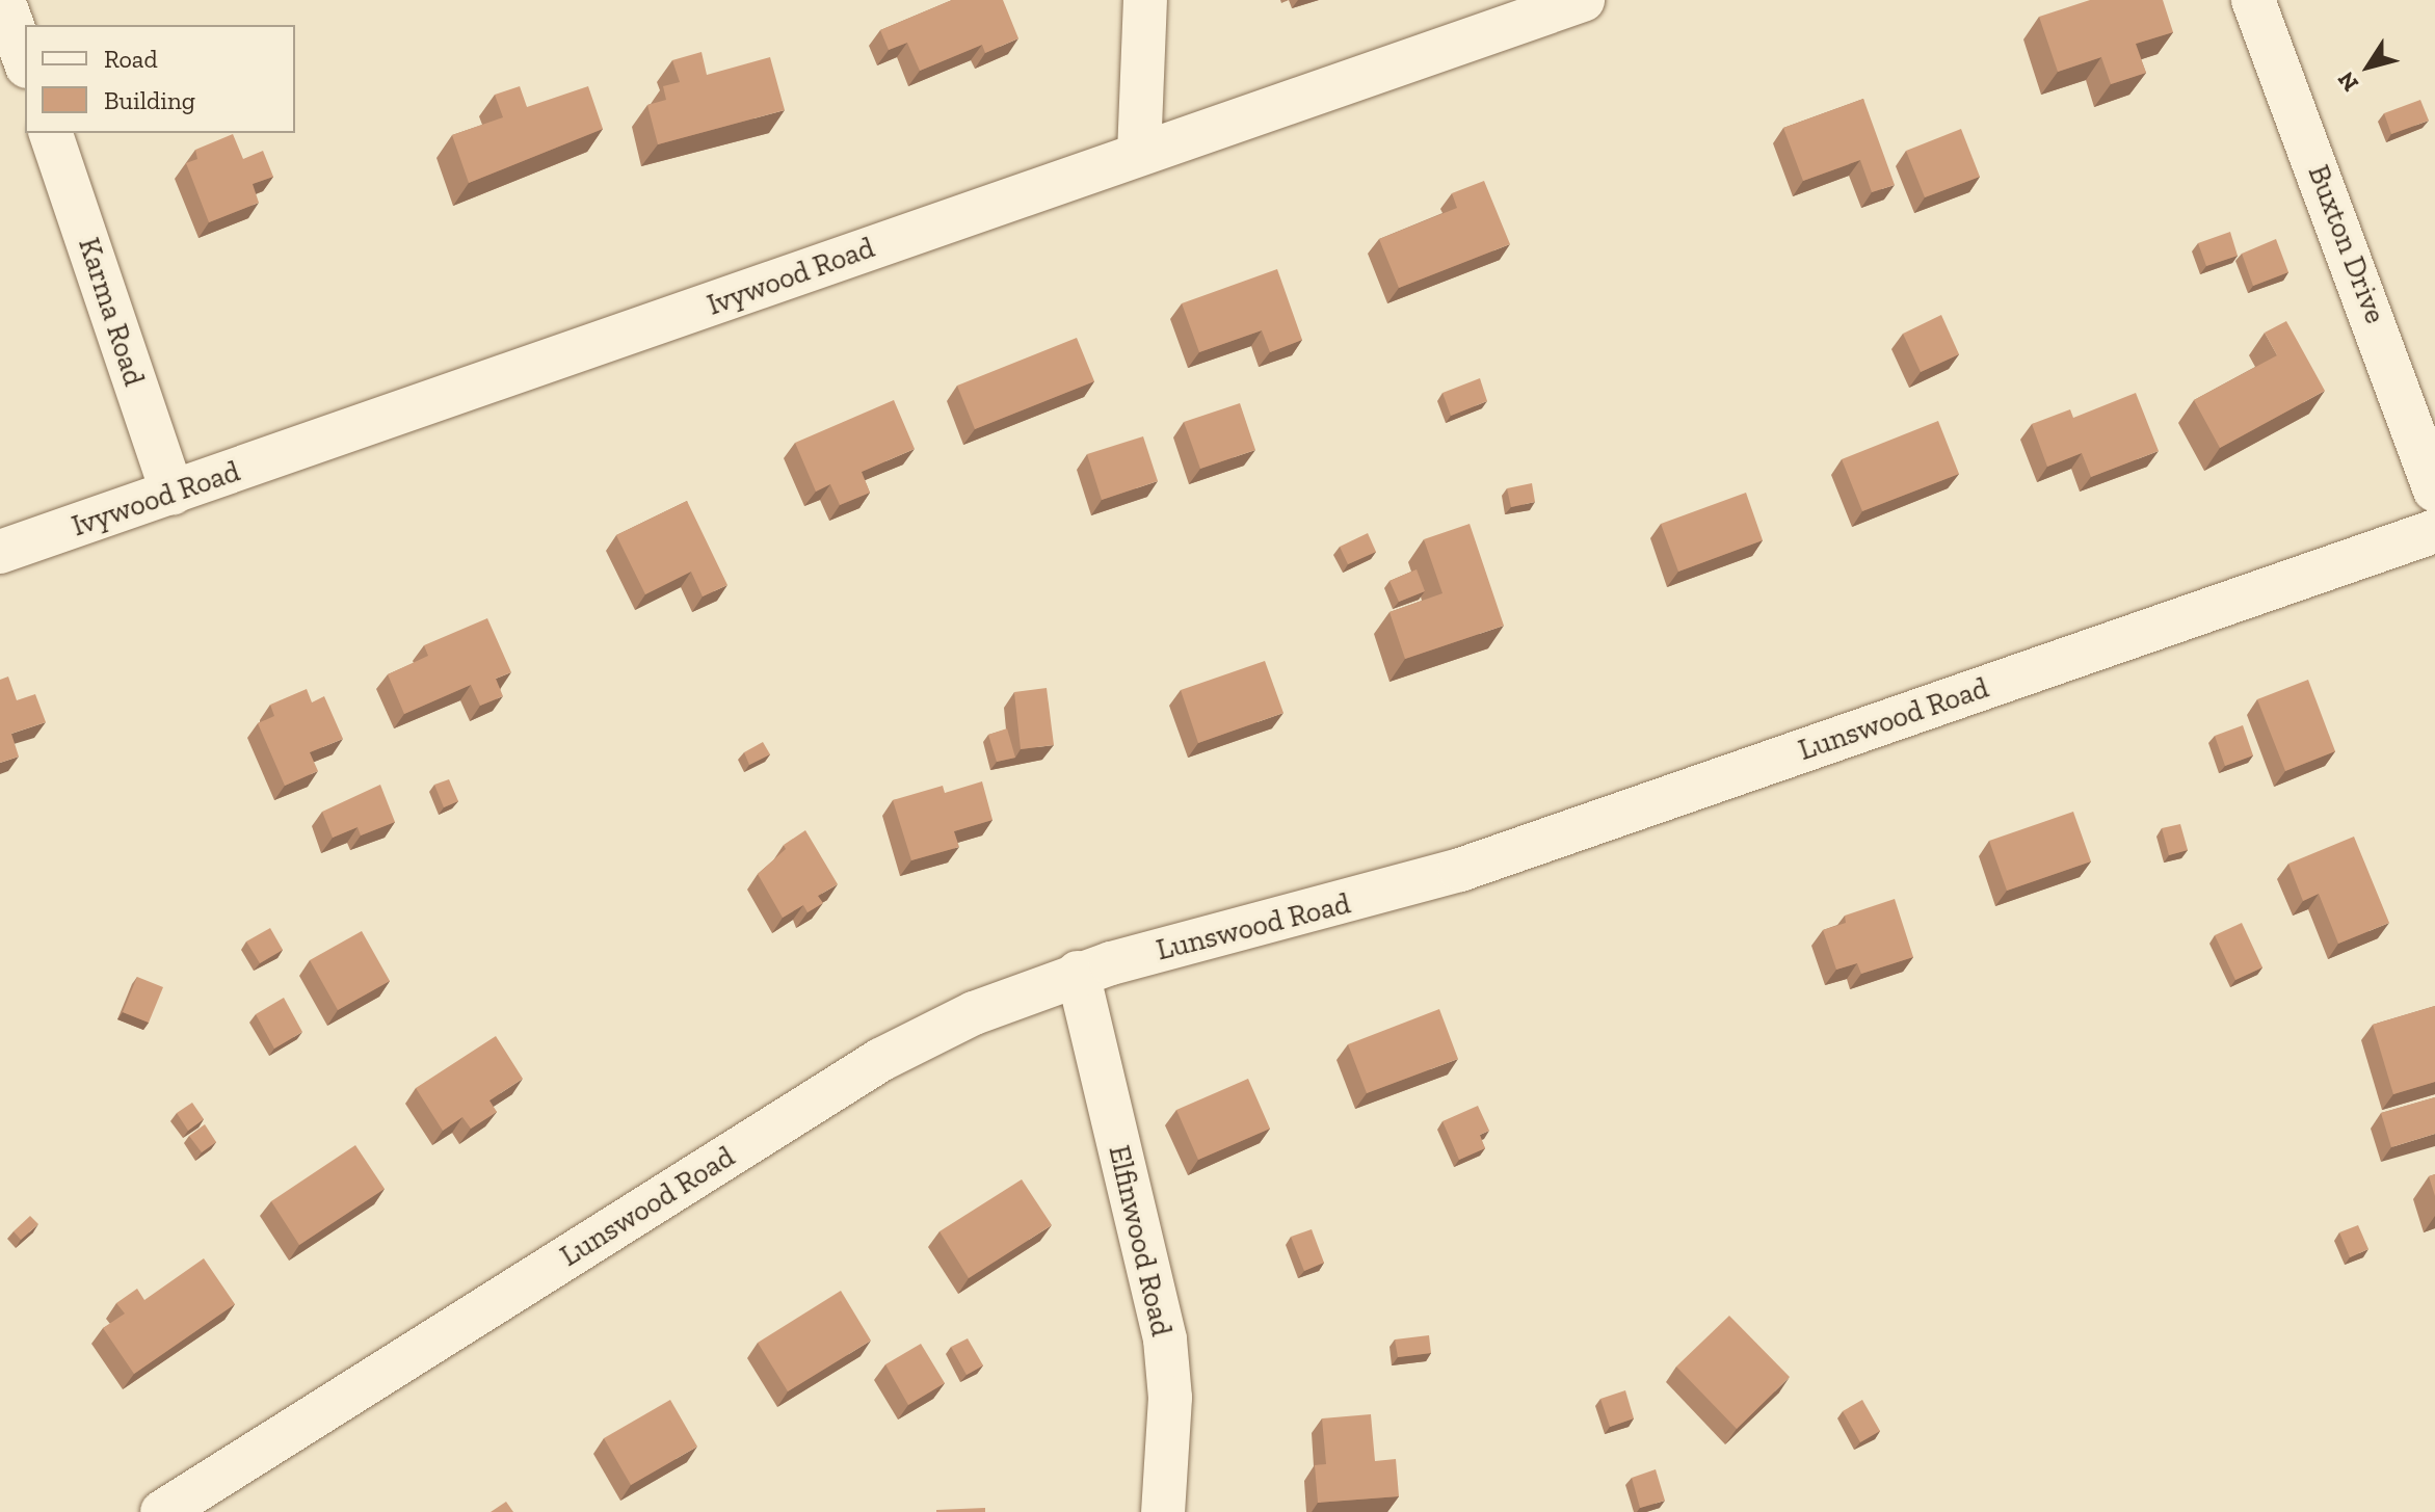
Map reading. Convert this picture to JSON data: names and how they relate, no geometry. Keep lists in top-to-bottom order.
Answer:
{
  "streets": {
    "street": [
      "Buxton Drive",
      "Ivywood Road",
      "Karma Road",
      "Lunswood Road",
      "Elfinwood Road"
    ]
  },
  "crossings": [
    ["Ivywood Road", "Karma Road"],
    ["Lunswood Road", "Elfinwood Road"]
  ],
  "legend": ["Road", "Building"],
  "north": "bottom left"
}
